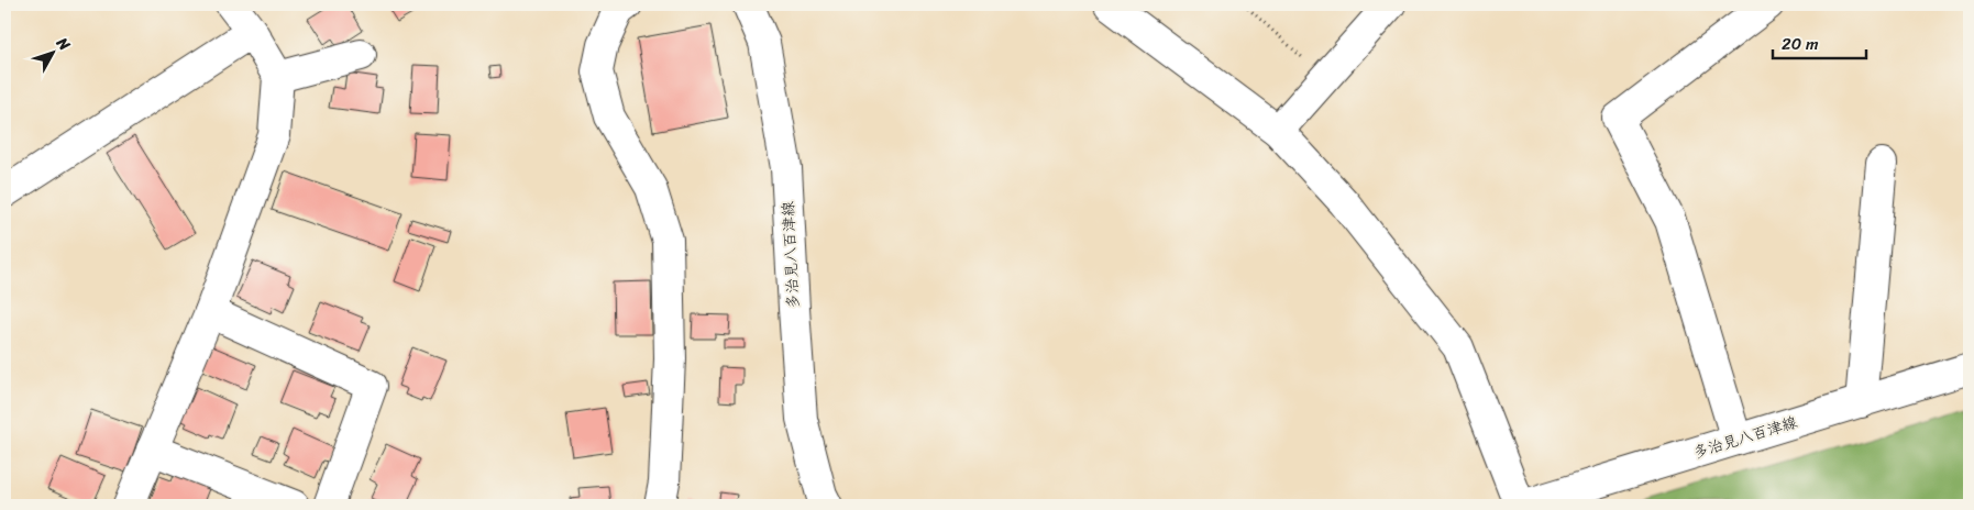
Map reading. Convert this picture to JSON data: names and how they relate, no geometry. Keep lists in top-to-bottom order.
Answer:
{
  "streets": {
    "street": ["多治見八百津線"]
  },
  "scale_bar": "20 m",
  "north": "top right"
}
